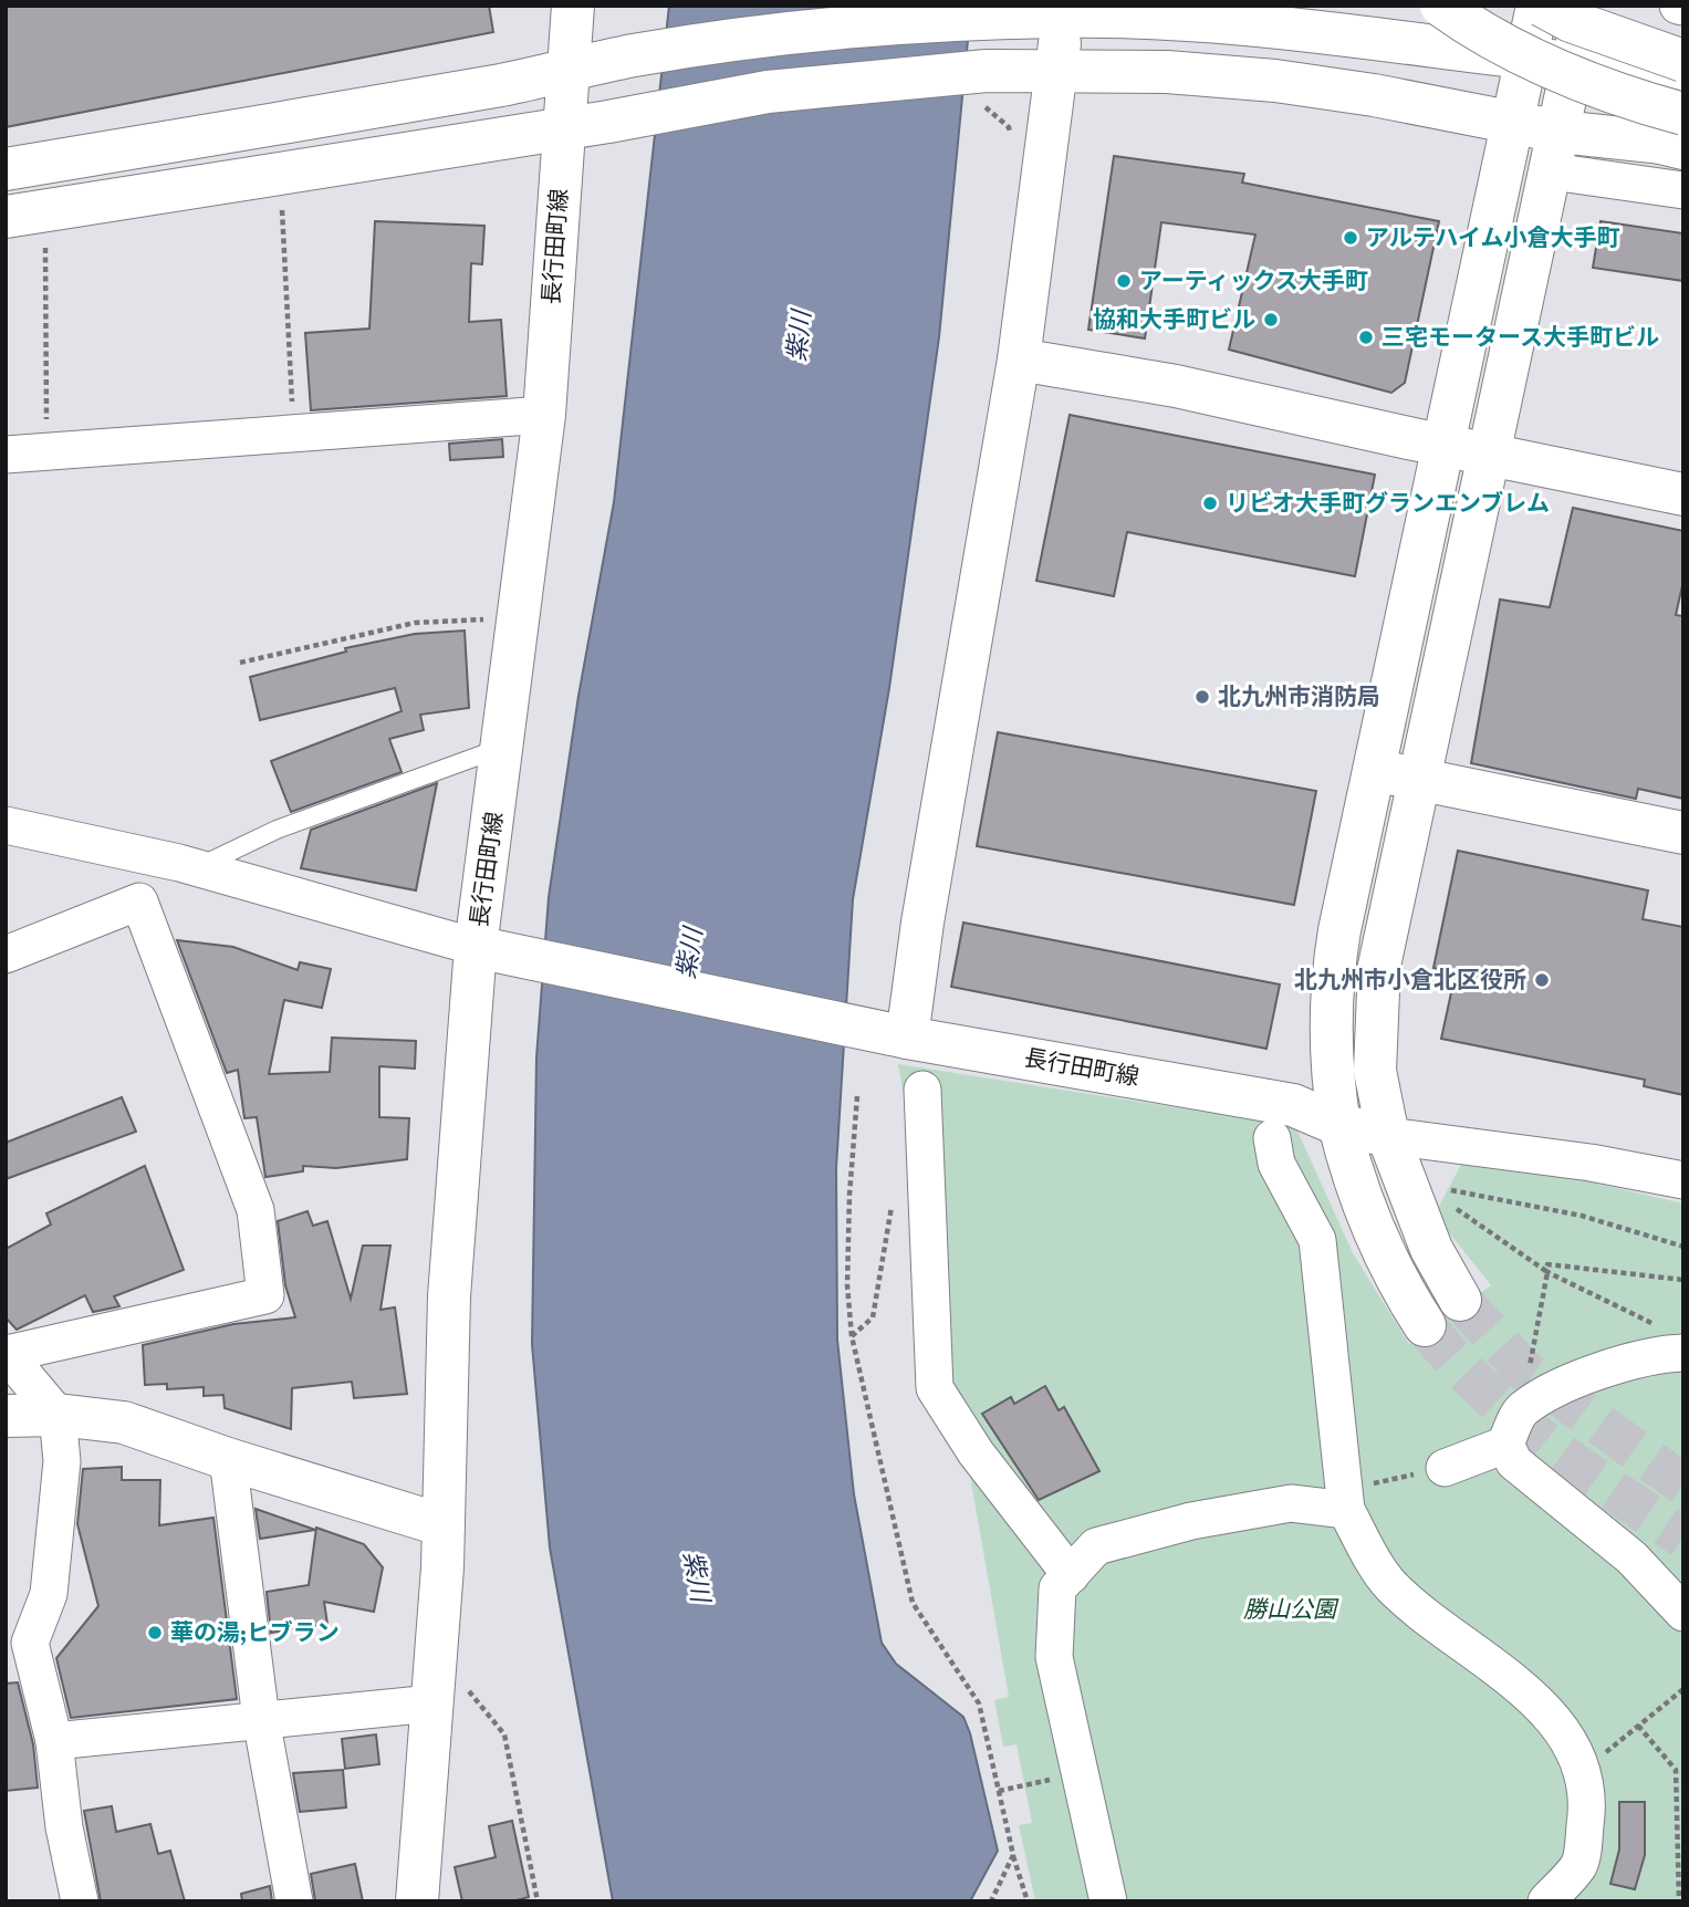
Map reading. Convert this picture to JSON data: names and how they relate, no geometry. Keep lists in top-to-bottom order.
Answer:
{
  "streets": {
    "main road": ["長行田町線"]
  },
  "water": ["紫川"],
  "parks": ["勝山公園"],
  "places": [
    "アルテハイム小倉大手町",
    "アーティックス大手町",
    "協和大手町ビル",
    "三宅モータース大手町ビル",
    "リビオ大手町グランエンブレム",
    "北九州市消防局",
    "北九州市小倉北区役所",
    "華の湯;ヒブラン"
  ]
}
